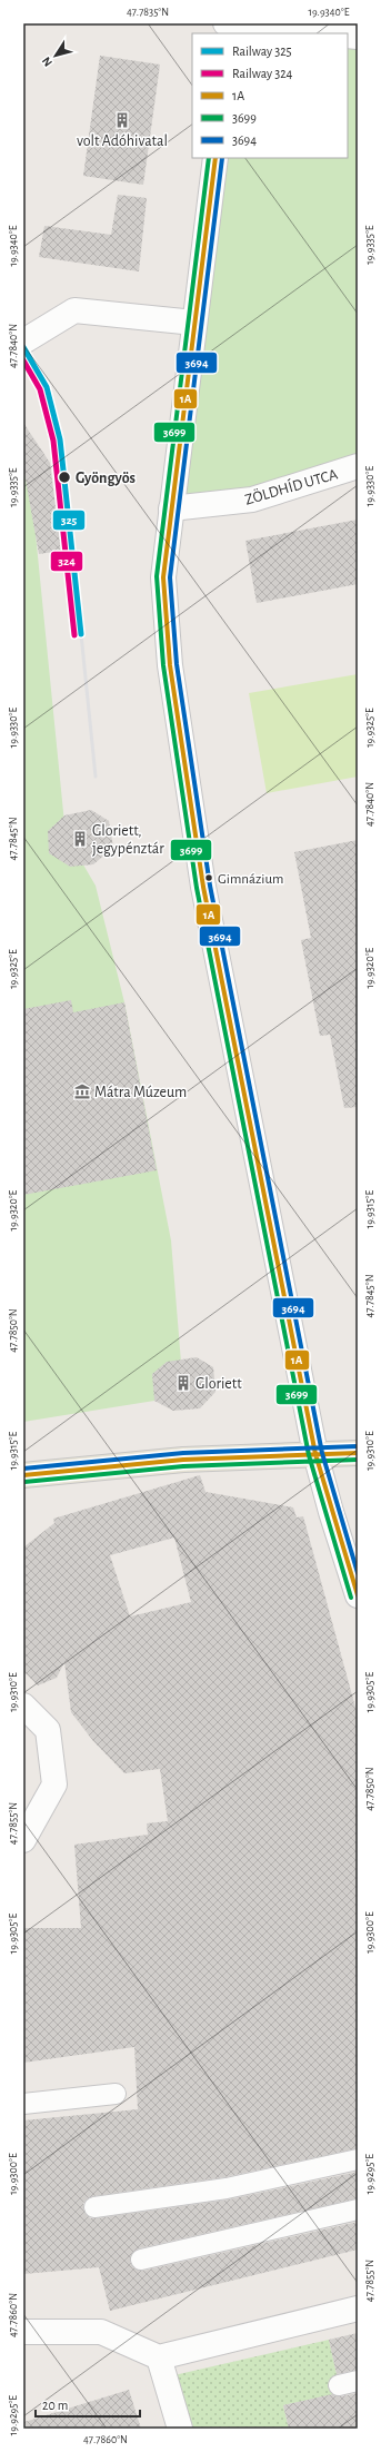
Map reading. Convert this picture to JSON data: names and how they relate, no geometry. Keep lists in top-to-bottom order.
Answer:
{
  "streets": {
    "street": ["ZÖLDHÍD UTCA"]
  },
  "places": {
    "building": ["volt Adóhivatal", "Gloriett, jegypénztár", "Gloriett"],
    "other": ["Gyöngyös", "Gimnázium"],
    "museum": ["Mátra Múzeum"]
  },
  "lines": [
    "transit line 1A",
    "transit line 3699",
    "transit line 3694",
    "rail line 325",
    "rail line 324"
  ],
  "legend": [
    "Railway 325",
    "Railway 324",
    "1A",
    "3699",
    "3694"
  ],
  "scale_bar": "20 m",
  "north": "bottom left",
  "coordinates": [
    "47.7835°N",
    "19.9340°E",
    "19.9335°E",
    "47.7840°N",
    "19.9330°E",
    "19.9325°E",
    "47.7845°N",
    "19.9320°E",
    "19.9315°E",
    "47.7850°N",
    "19.9310°E",
    "19.9305°E",
    "47.7855°N",
    "19.9300°E",
    "19.9295°E",
    "47.7860°N"
  ]
}
